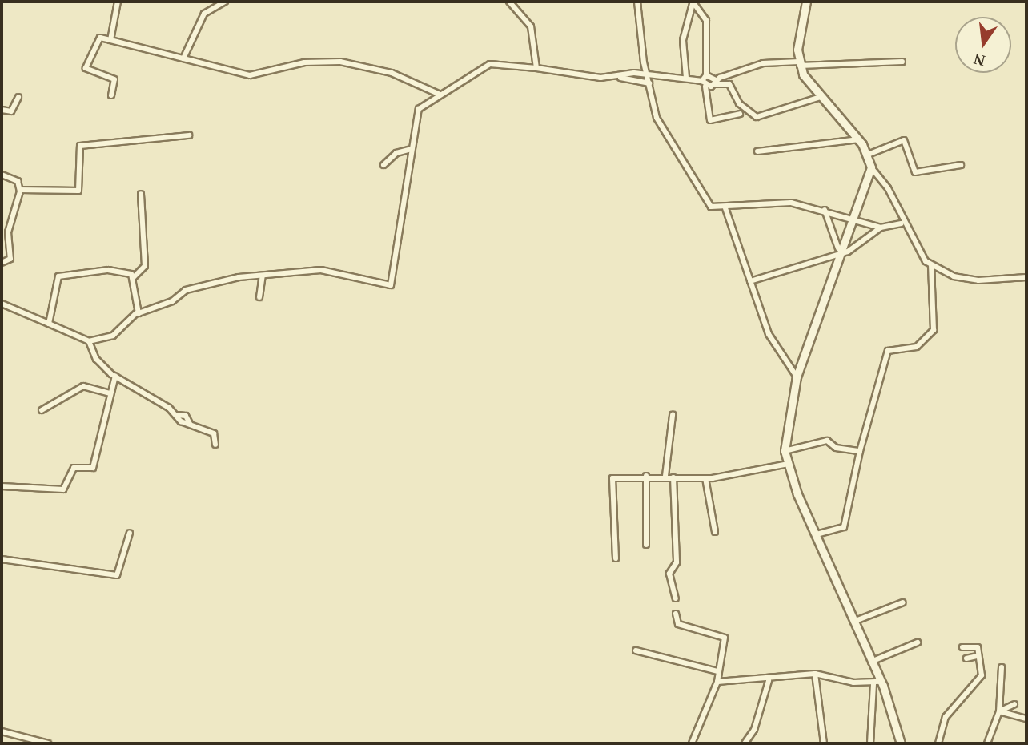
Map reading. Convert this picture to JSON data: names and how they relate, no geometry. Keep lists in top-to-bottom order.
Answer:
{
  "north": "bottom"
}
